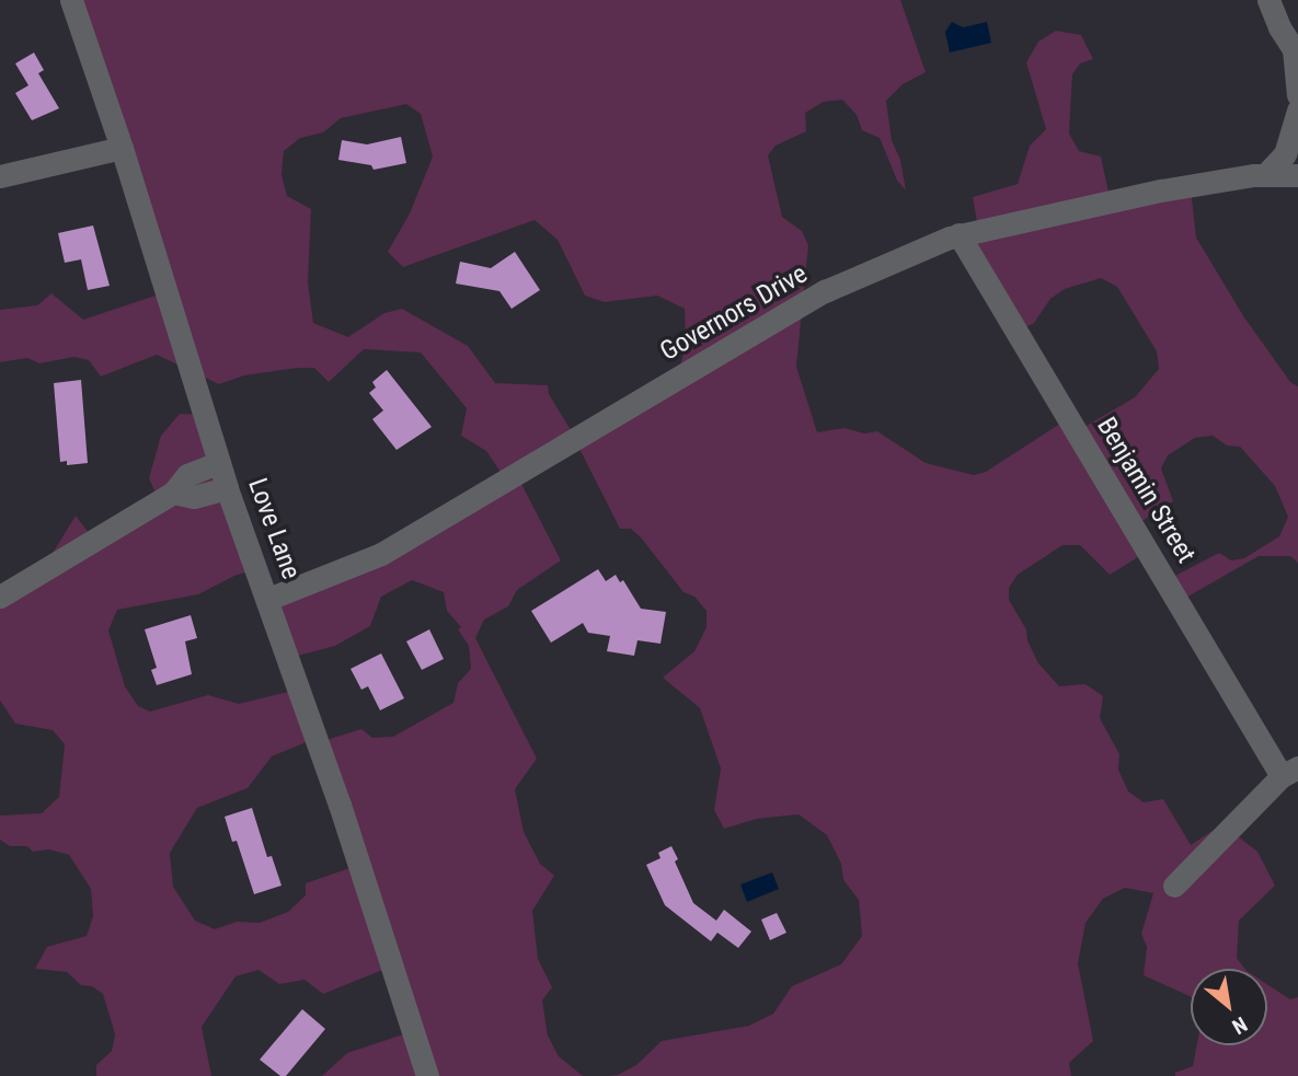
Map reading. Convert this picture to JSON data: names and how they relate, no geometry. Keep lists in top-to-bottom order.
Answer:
{
  "streets": {
    "street": ["Governors Drive", "Benjamin Street", "Love Lane"]
  },
  "crossings": [
    ["Governors Drive", "Benjamin Street"],
    ["Governors Drive", "Love Lane"]
  ],
  "north": "bottom right"
}
